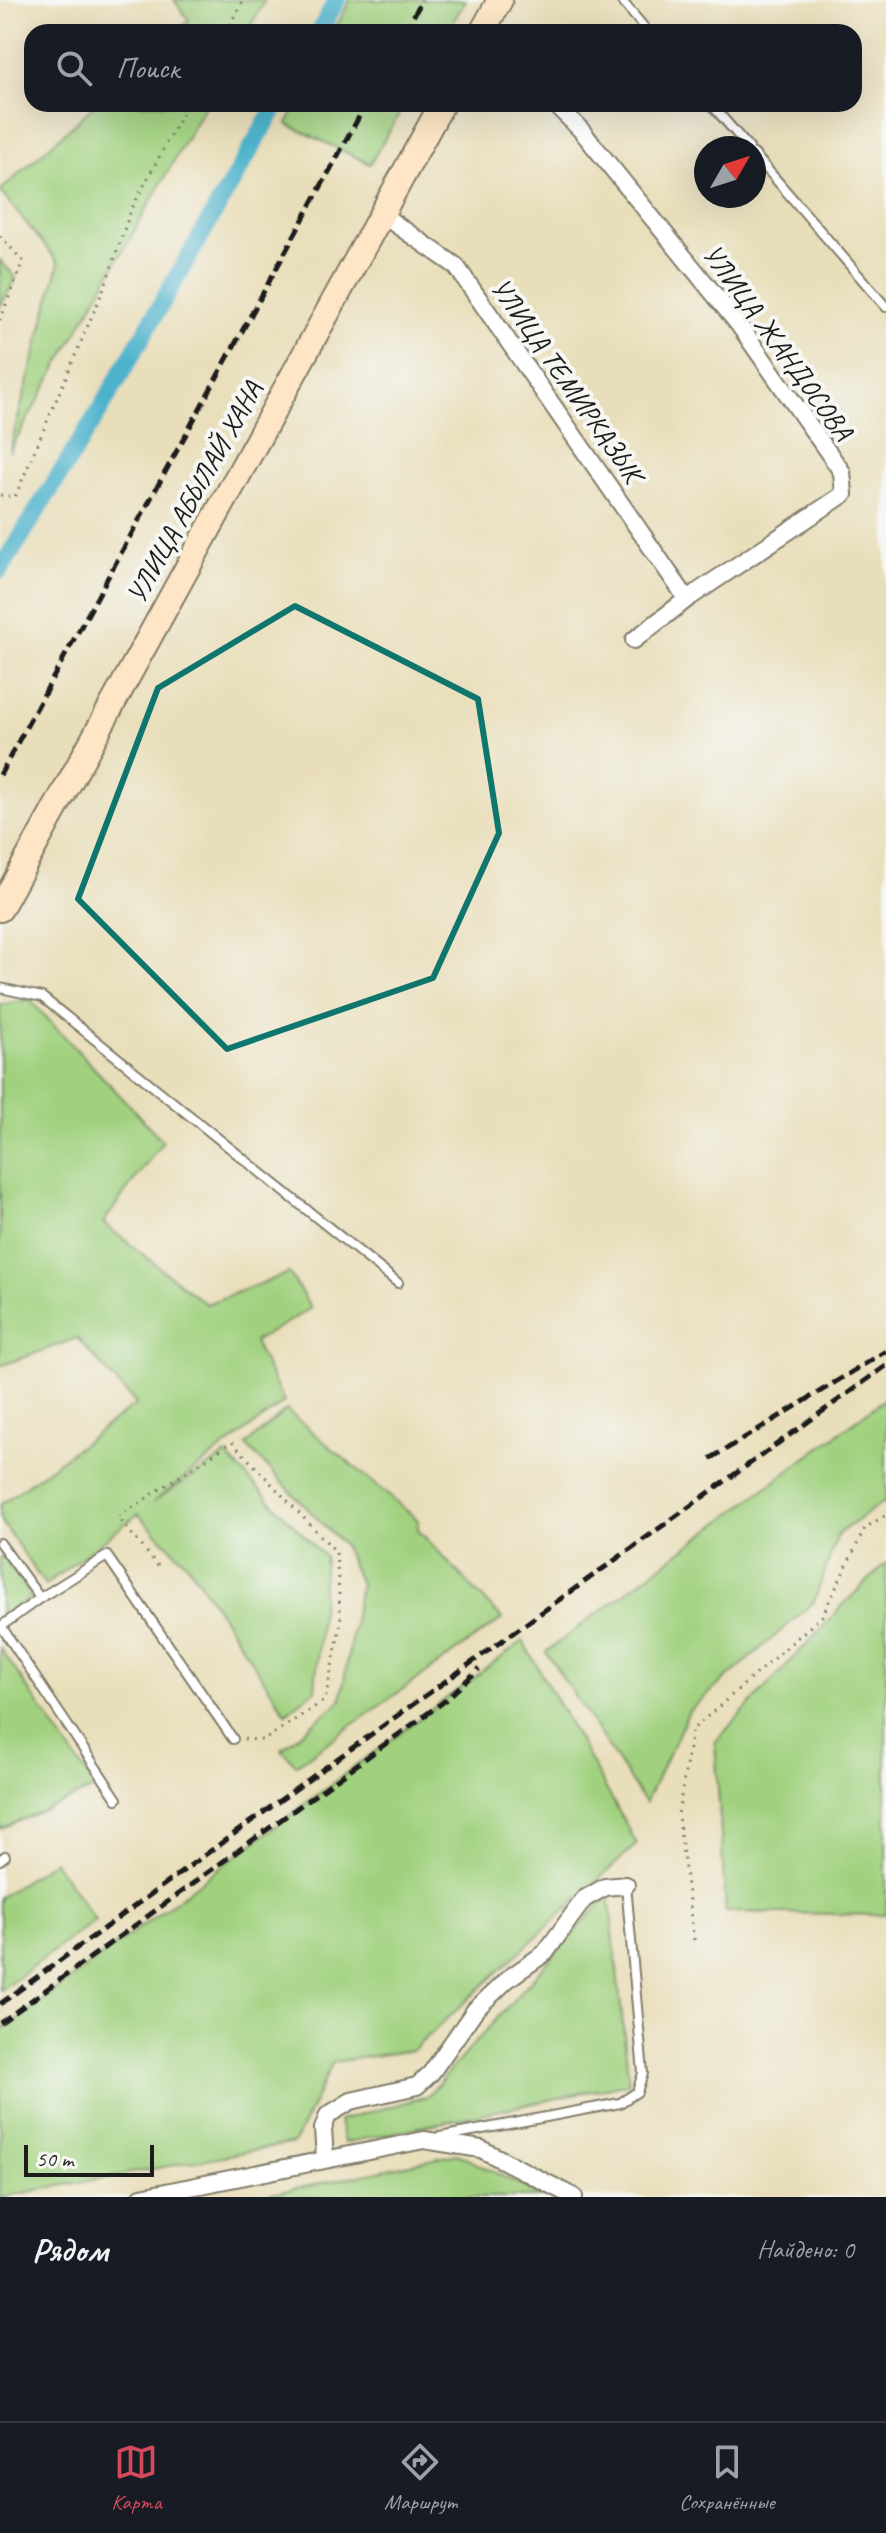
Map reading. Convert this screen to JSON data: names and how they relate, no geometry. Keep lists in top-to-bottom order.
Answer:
{
  "streets": {
    "main road": ["УЛИЦА АБЫЛАЙ ХАНА"],
    "street": ["УЛИЦА ЖАНДОСОВА", "УЛИЦА ТЕМИРКАЗЫК"]
  },
  "crossings": [
    ["УЛИЦА ЖАНДОСОВА", "УЛИЦА ТЕМИРКАЗЫК"],
    ["УЛИЦА ТЕМИРКАЗЫК", "УЛИЦА АБЫЛАЙ ХАНА"]
  ],
  "scale_bar": "50 m",
  "north": "top right",
  "page": {
    "search": "Поиск",
    "scale": "50 m",
    "heading": ["Рядом", "Найдено: 0"],
    "nav": ["Карта", "Маршрут", "Сохранённые"]
  }
}
